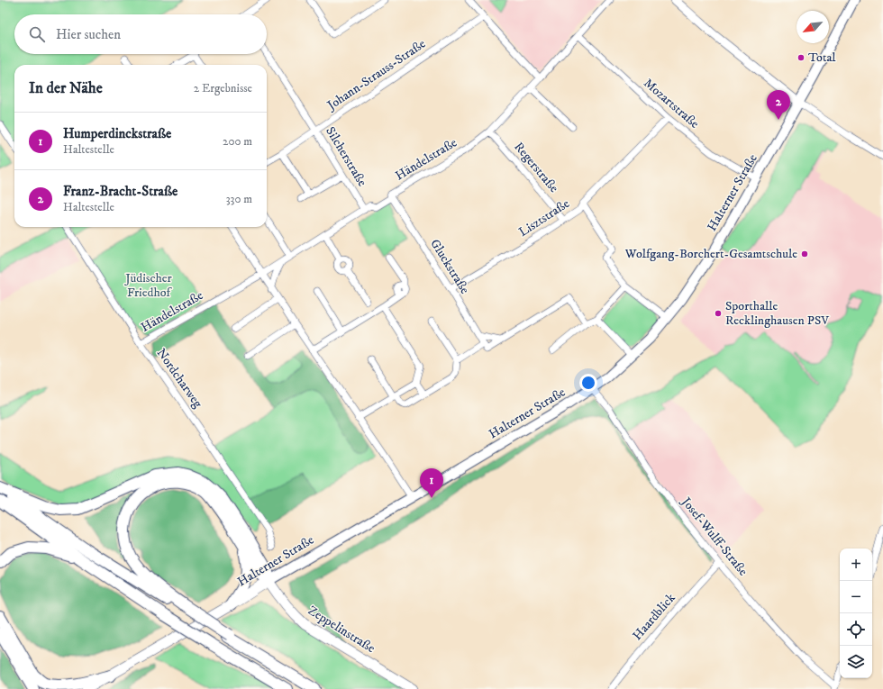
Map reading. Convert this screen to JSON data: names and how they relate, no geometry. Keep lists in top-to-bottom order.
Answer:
{
  "streets": {
    "main road": ["Halterner Straße", "Zeppelinstraße"],
    "street": [
      "Johann-Strauss-Straße",
      "Mozartstraße",
      "Silcherstraße",
      "Händelstraße",
      "Regerstraße",
      "Lisztstraße",
      "Gluckstraße",
      "Nordcharweg",
      "Josef-Wulff-Straße",
      "Haardblick"
    ]
  },
  "crossings": [
    ["Johann-Strauss-Straße", "Silcherstraße"],
    ["Mozartstraße", "Händelstraße"],
    ["Mozartstraße", "Halterner Straße"],
    ["Mozartstraße", "Lisztstraße"],
    ["Silcherstraße", "Händelstraße"],
    ["Händelstraße", "Regerstraße"],
    ["Händelstraße", "Gluckstraße"],
    ["Händelstraße", "Nordcharweg"],
    ["Regerstraße", "Lisztstraße"],
    ["Halterner Straße", "Josef-Wulff-Straße"],
    ["Halterner Straße", "Zeppelinstraße"],
    ["Lisztstraße", "Gluckstraße"],
    ["Josef-Wulff-Straße", "Haardblick"]
  ],
  "parks": ["Jüdischer Friedhof"],
  "places": ["Total", "Wolfgang-Borchert-Gesamtschule", "Sporthalle Recklinghausen PSV"],
  "north": "bottom left",
  "page": {
    "search": "Hier suchen",
    "heading": ["In der Nähe", "2 Ergebnisse"],
    "pins": ["2", "1"],
    "list": [
      {
        "mark": "1",
        "name": "Humperdinckstraße",
        "note": "Haltestelle",
        "value": "200 m"
      },
      {
        "mark": "2",
        "name": "Franz-Bracht-Straße",
        "note": "Haltestelle",
        "value": "330 m"
      }
    ],
    "map_buttons": ["+", "−"]
  }
}
